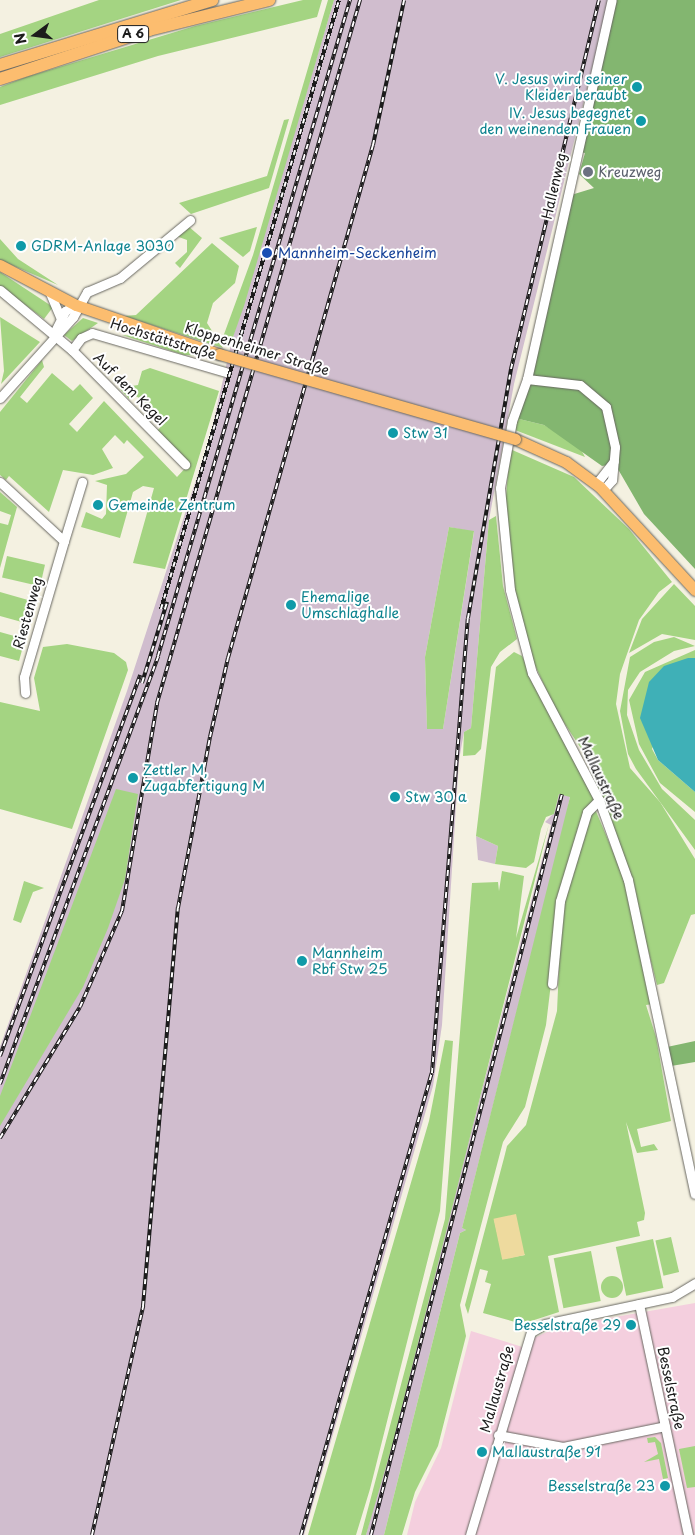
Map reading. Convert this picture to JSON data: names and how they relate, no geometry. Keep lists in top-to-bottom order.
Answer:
{
  "streets": {
    "highway": ["A 6"],
    "main road": ["Kloppenheimer Straße"],
    "street": [
      "Hallenweg",
      "Hochstättstraße",
      "Auf dem Kegel",
      "Riestenweg",
      "Mallaustraße",
      "Besselstraße"
    ]
  },
  "crossings": [
    ["Hallenweg", "Mallaustraße"],
    ["Mallaustraße", "Besselstraße"]
  ],
  "places": [
    "V. Jesus wird seiner Kleider beraubt",
    "IV. Jesus begegnet den weinenden Frauen",
    "Kreuzweg",
    "GDRM-Anlage 3030",
    "Mannheim-Seckenheim",
    "Stw 31",
    "Gemeinde Zentrum",
    "Ehemalige Umschlaghalle",
    "Zettler M, Zugabfertigung M",
    "Stw 30 a",
    "Mannheim Rbf Stw 25",
    "Besselstraße 29",
    "Mallaustraße 91",
    "Besselstraße 23"
  ],
  "north": "left"
}
